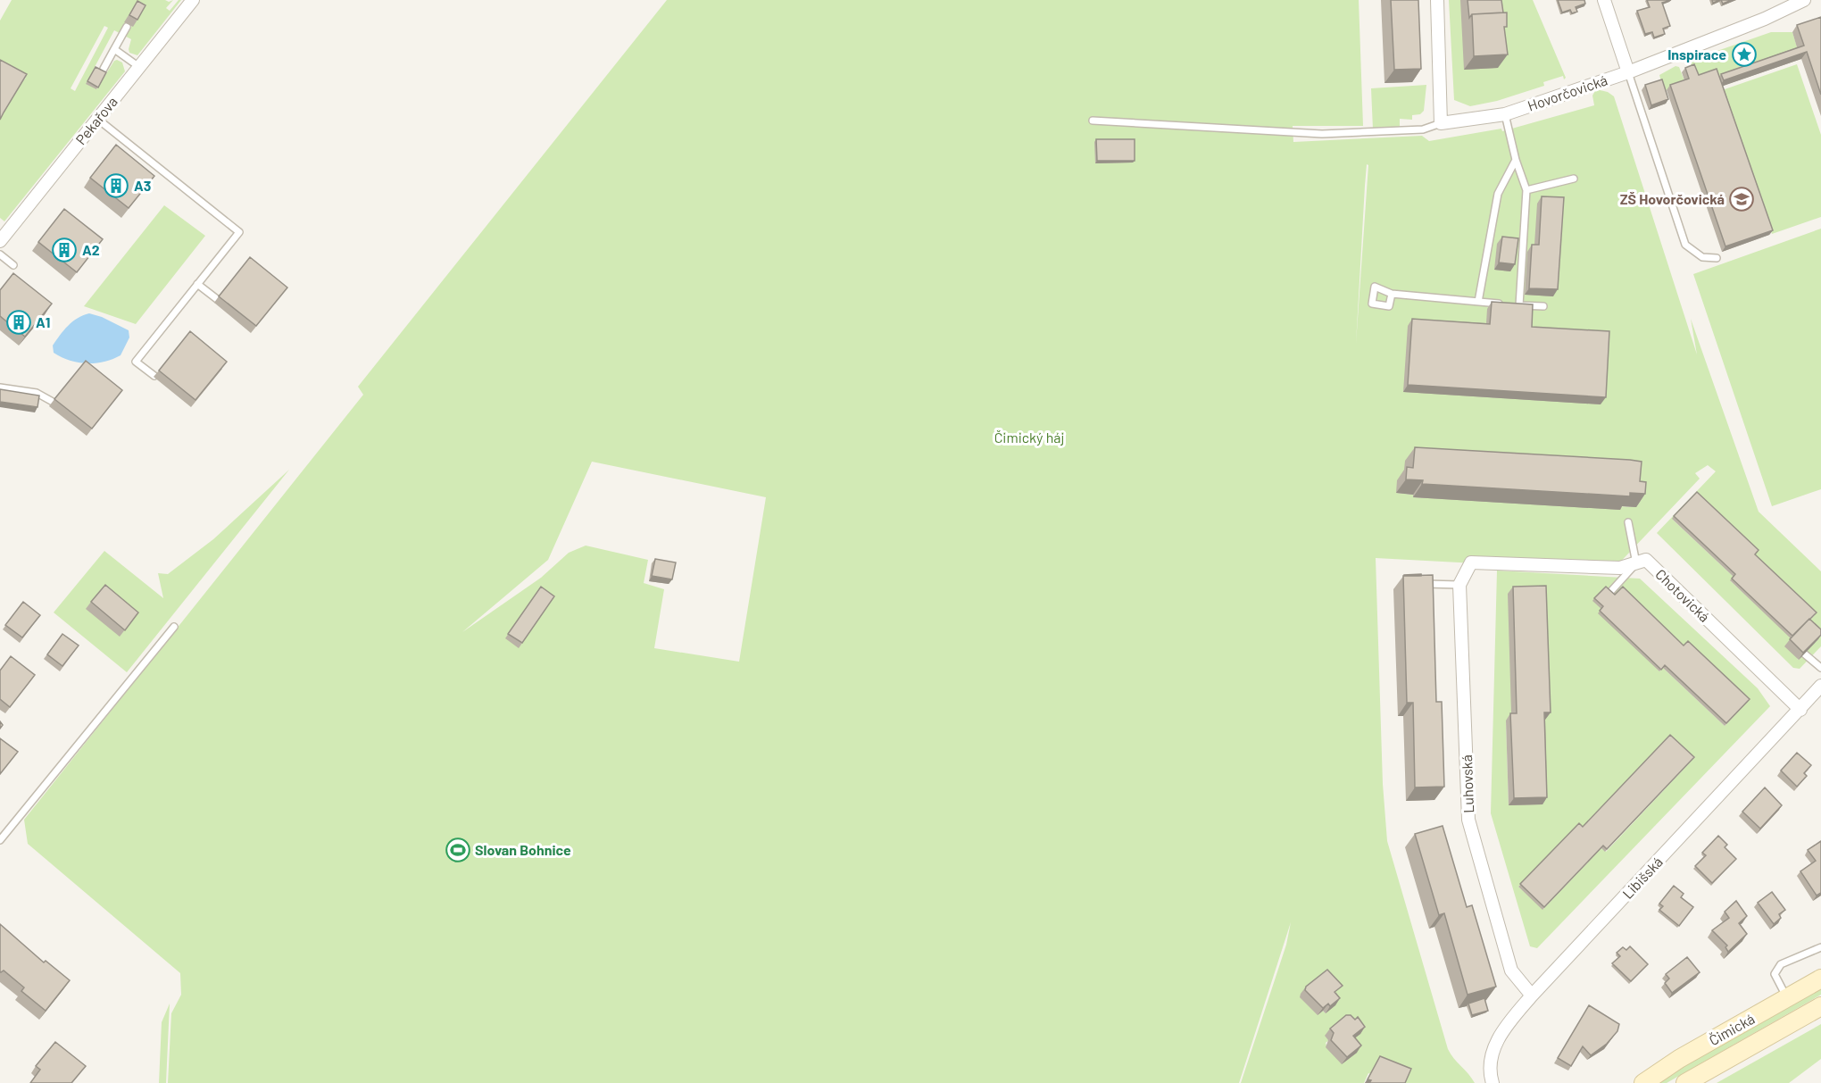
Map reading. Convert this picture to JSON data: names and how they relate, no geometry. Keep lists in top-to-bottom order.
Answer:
{
  "streets": {
    "main road": ["Čimická"],
    "street": [
      "Hovorčovická",
      "Pekařova",
      "Chotovická",
      "Luhovská",
      "Libišská"
    ]
  },
  "crossings": [
    ["Chotovická", "Luhovská"],
    ["Chotovická", "Libišská"],
    ["Luhovská", "Libišská"]
  ],
  "parks": ["Čimický háj"],
  "places": {
    "place": ["Inspirace"],
    "building": ["A3", "A2", "A1"],
    "school or university": ["ZŠ Hovorčovická"],
    "sports": ["Slovan Bohnice"]
  }
}
